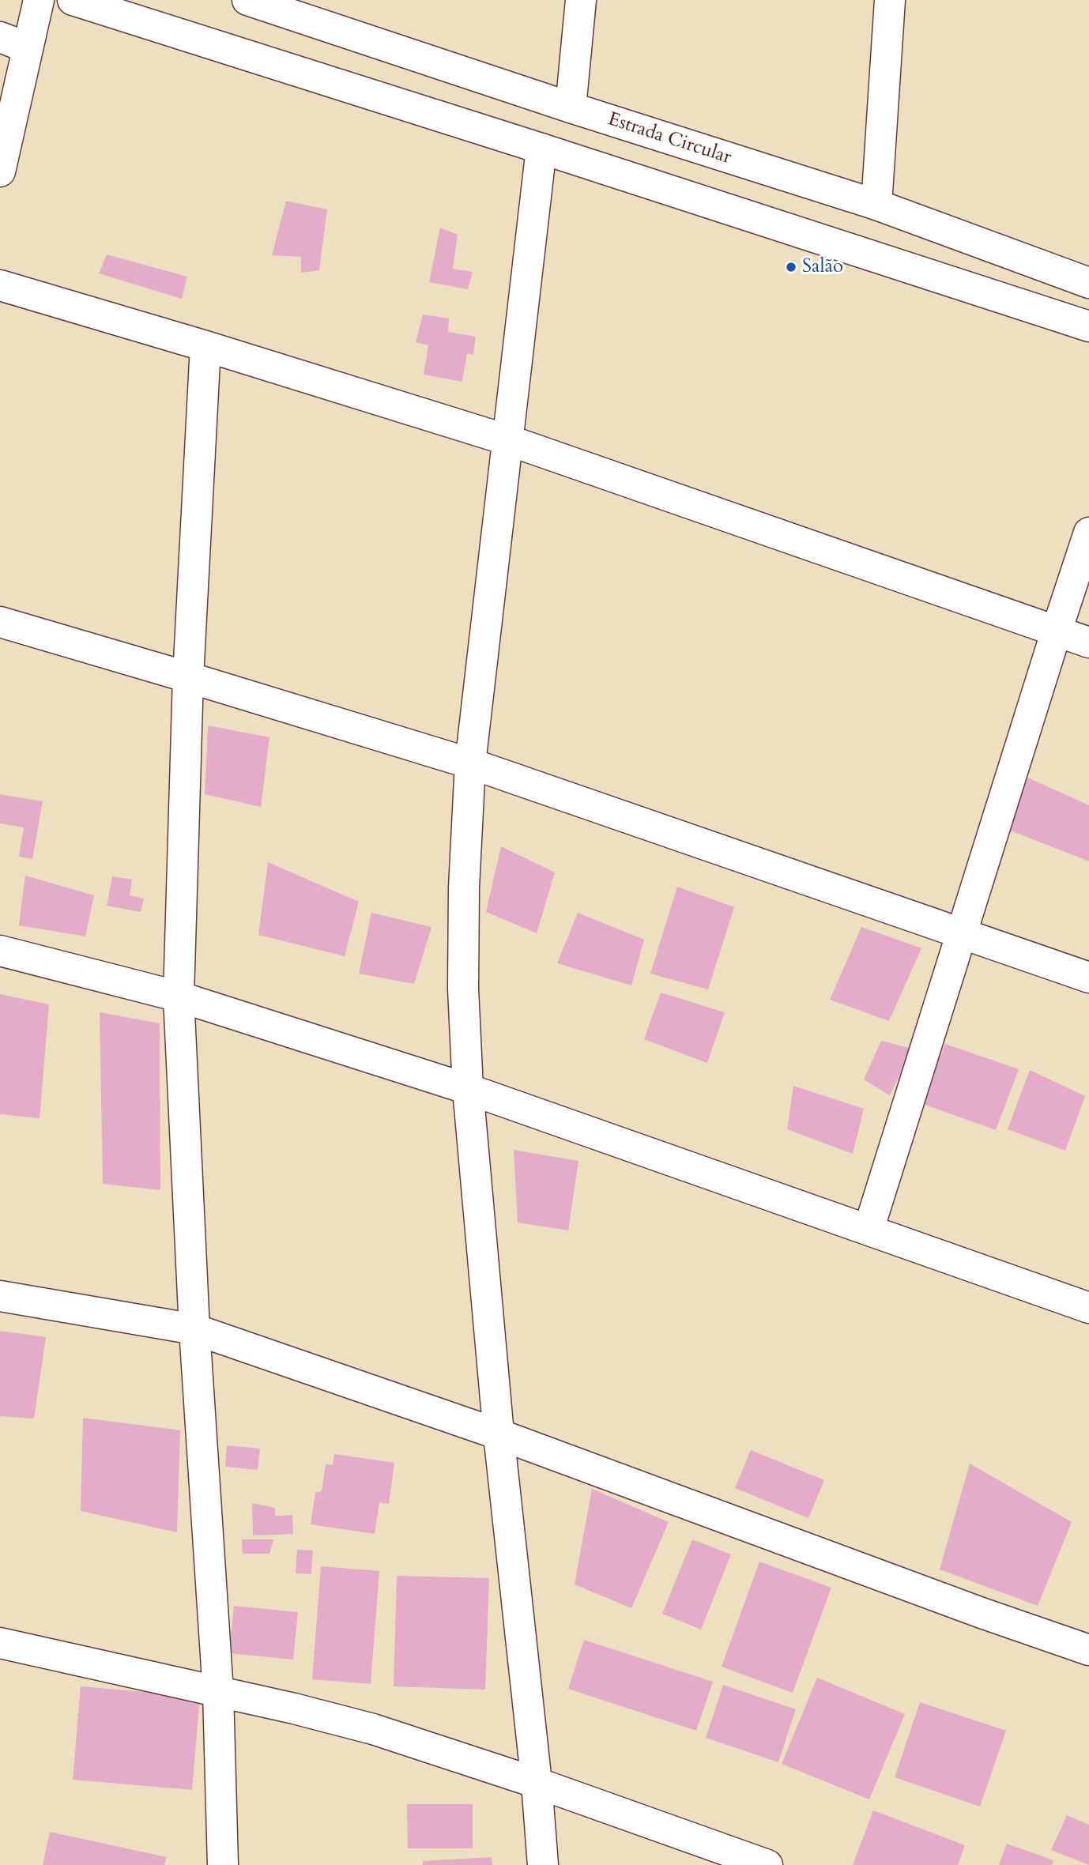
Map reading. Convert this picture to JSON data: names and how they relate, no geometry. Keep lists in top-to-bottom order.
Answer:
{
  "streets": {
    "street": ["Estrada Circular"]
  },
  "places": ["Salão"]
}
